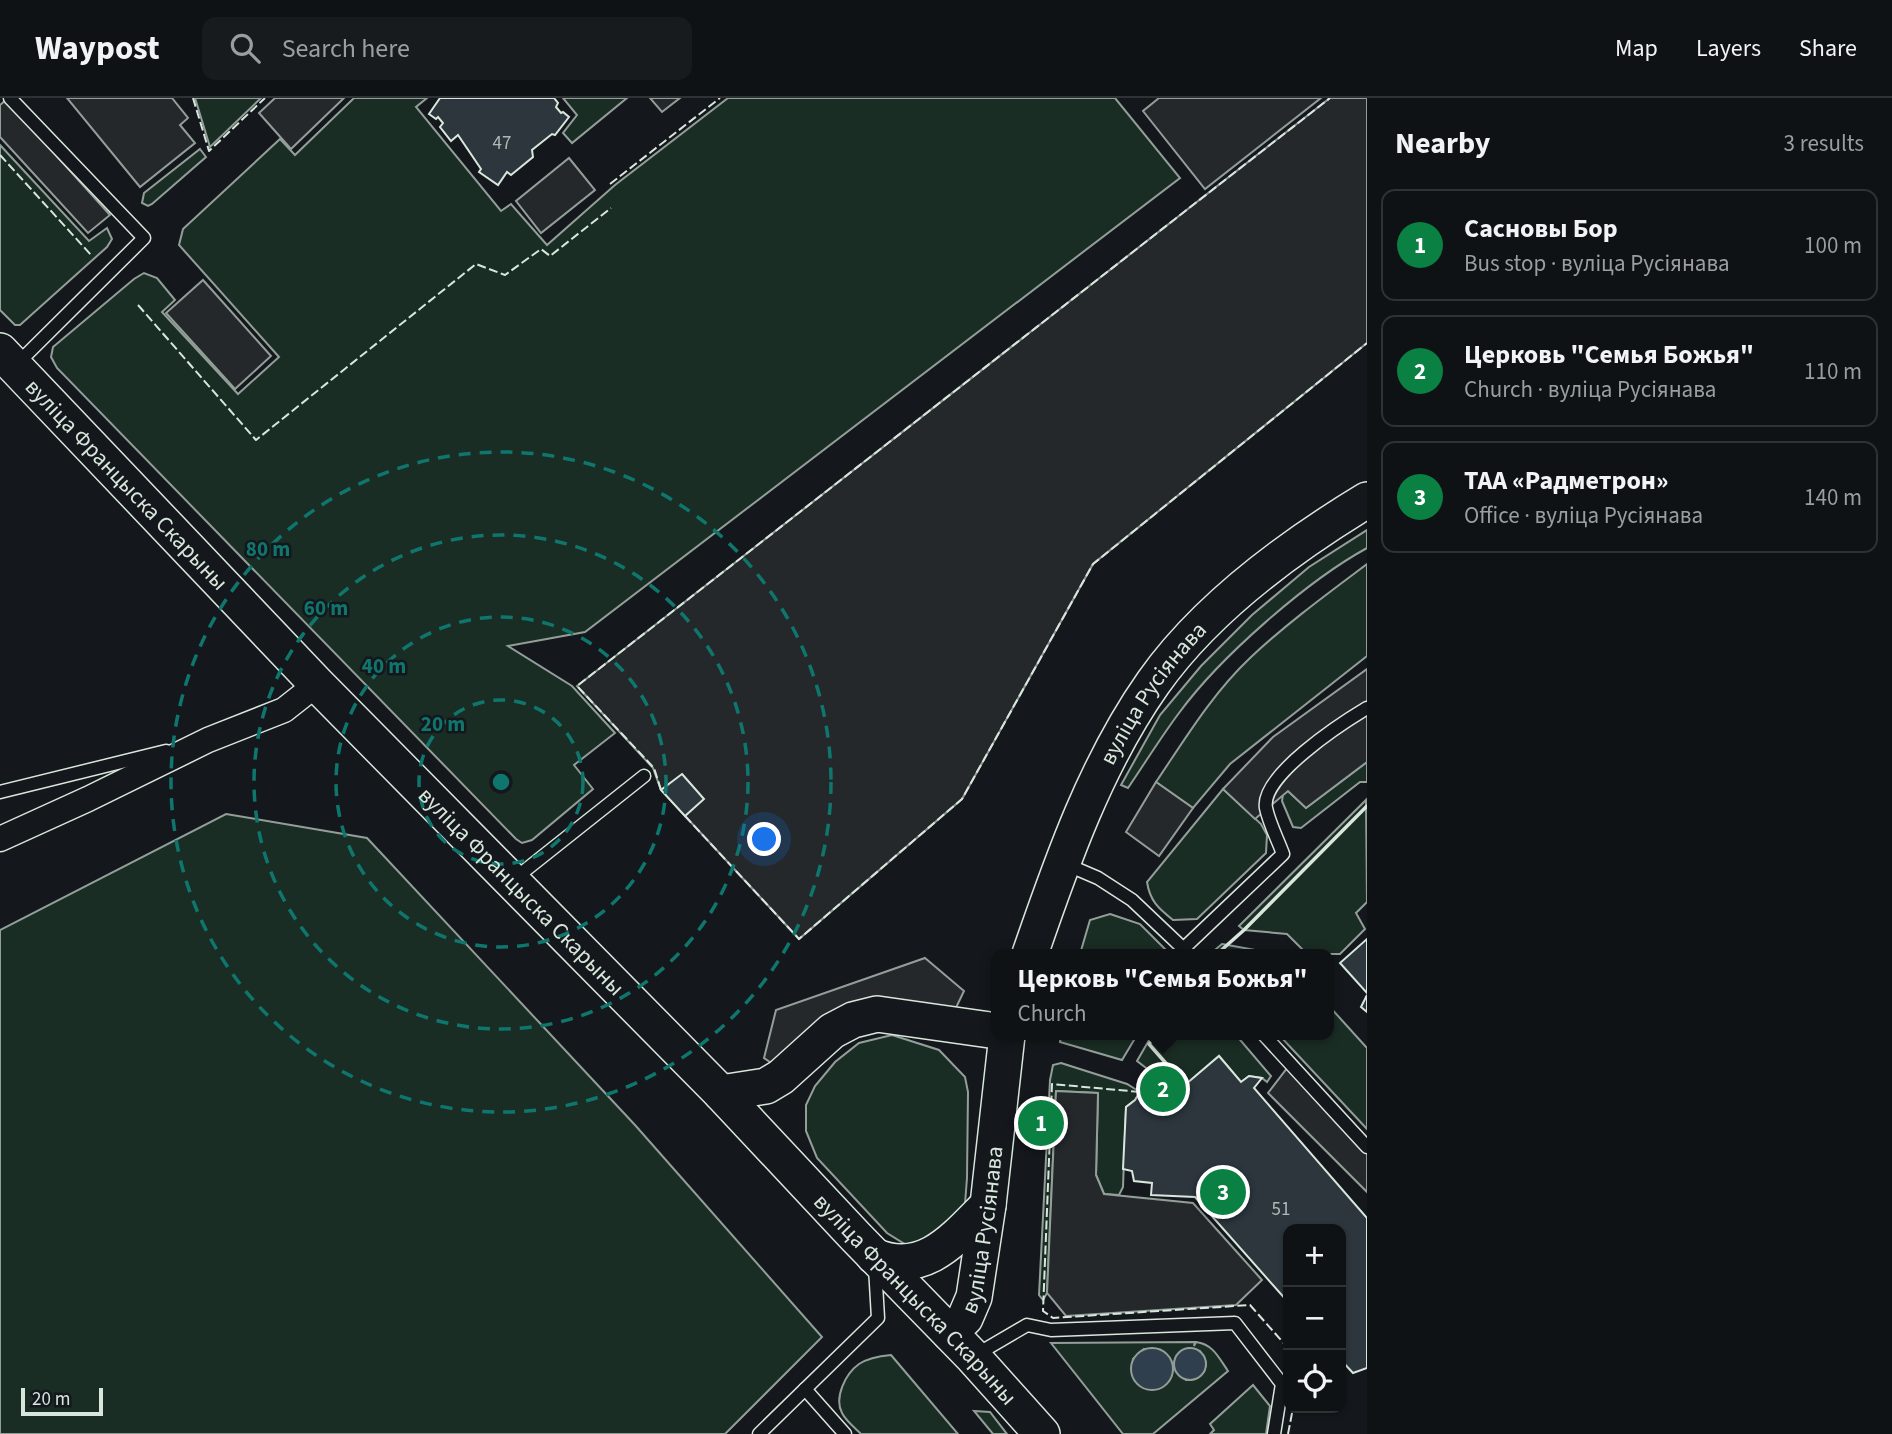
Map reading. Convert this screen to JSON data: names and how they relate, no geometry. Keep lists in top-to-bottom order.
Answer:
{
  "streets": {
    "main road": ["вуліца Францыска Скарыны", "вуліца Русіянава"]
  },
  "crossings": [
    ["вуліца Францыска Скарыны", "вуліца Русіянава"]
  ],
  "house_numbers": ["47", "51"],
  "scale_bar": "20 m",
  "page": {
    "header": "Waypost",
    "search": "Search here",
    "nav": ["Map", "Layers", "Share"],
    "heading": ["Nearby", "3 results"],
    "list": [
      {
        "mark": "1",
        "name": "Сасновы Бор",
        "note": "Bus stop · вуліца Русіянава",
        "value": "100 m"
      },
      {
        "mark": "2",
        "name": "Церковь \"Семья Божья\"",
        "note": "Church · вуліца Русіянава",
        "value": "110 m"
      },
      {
        "mark": "3",
        "name": "ТАА «Радметрон»",
        "note": "Office · вуліца Русіянава",
        "value": "140 m"
      }
    ],
    "popup": ["Церковь \"Семья Божья\"", "Church"],
    "pins": ["2", "1", "3"],
    "map_buttons": ["+", "−"],
    "scale": "20 m"
  },
  "rings": [
    "80 m",
    "60 m",
    "40 m",
    "20 m"
  ]
}
